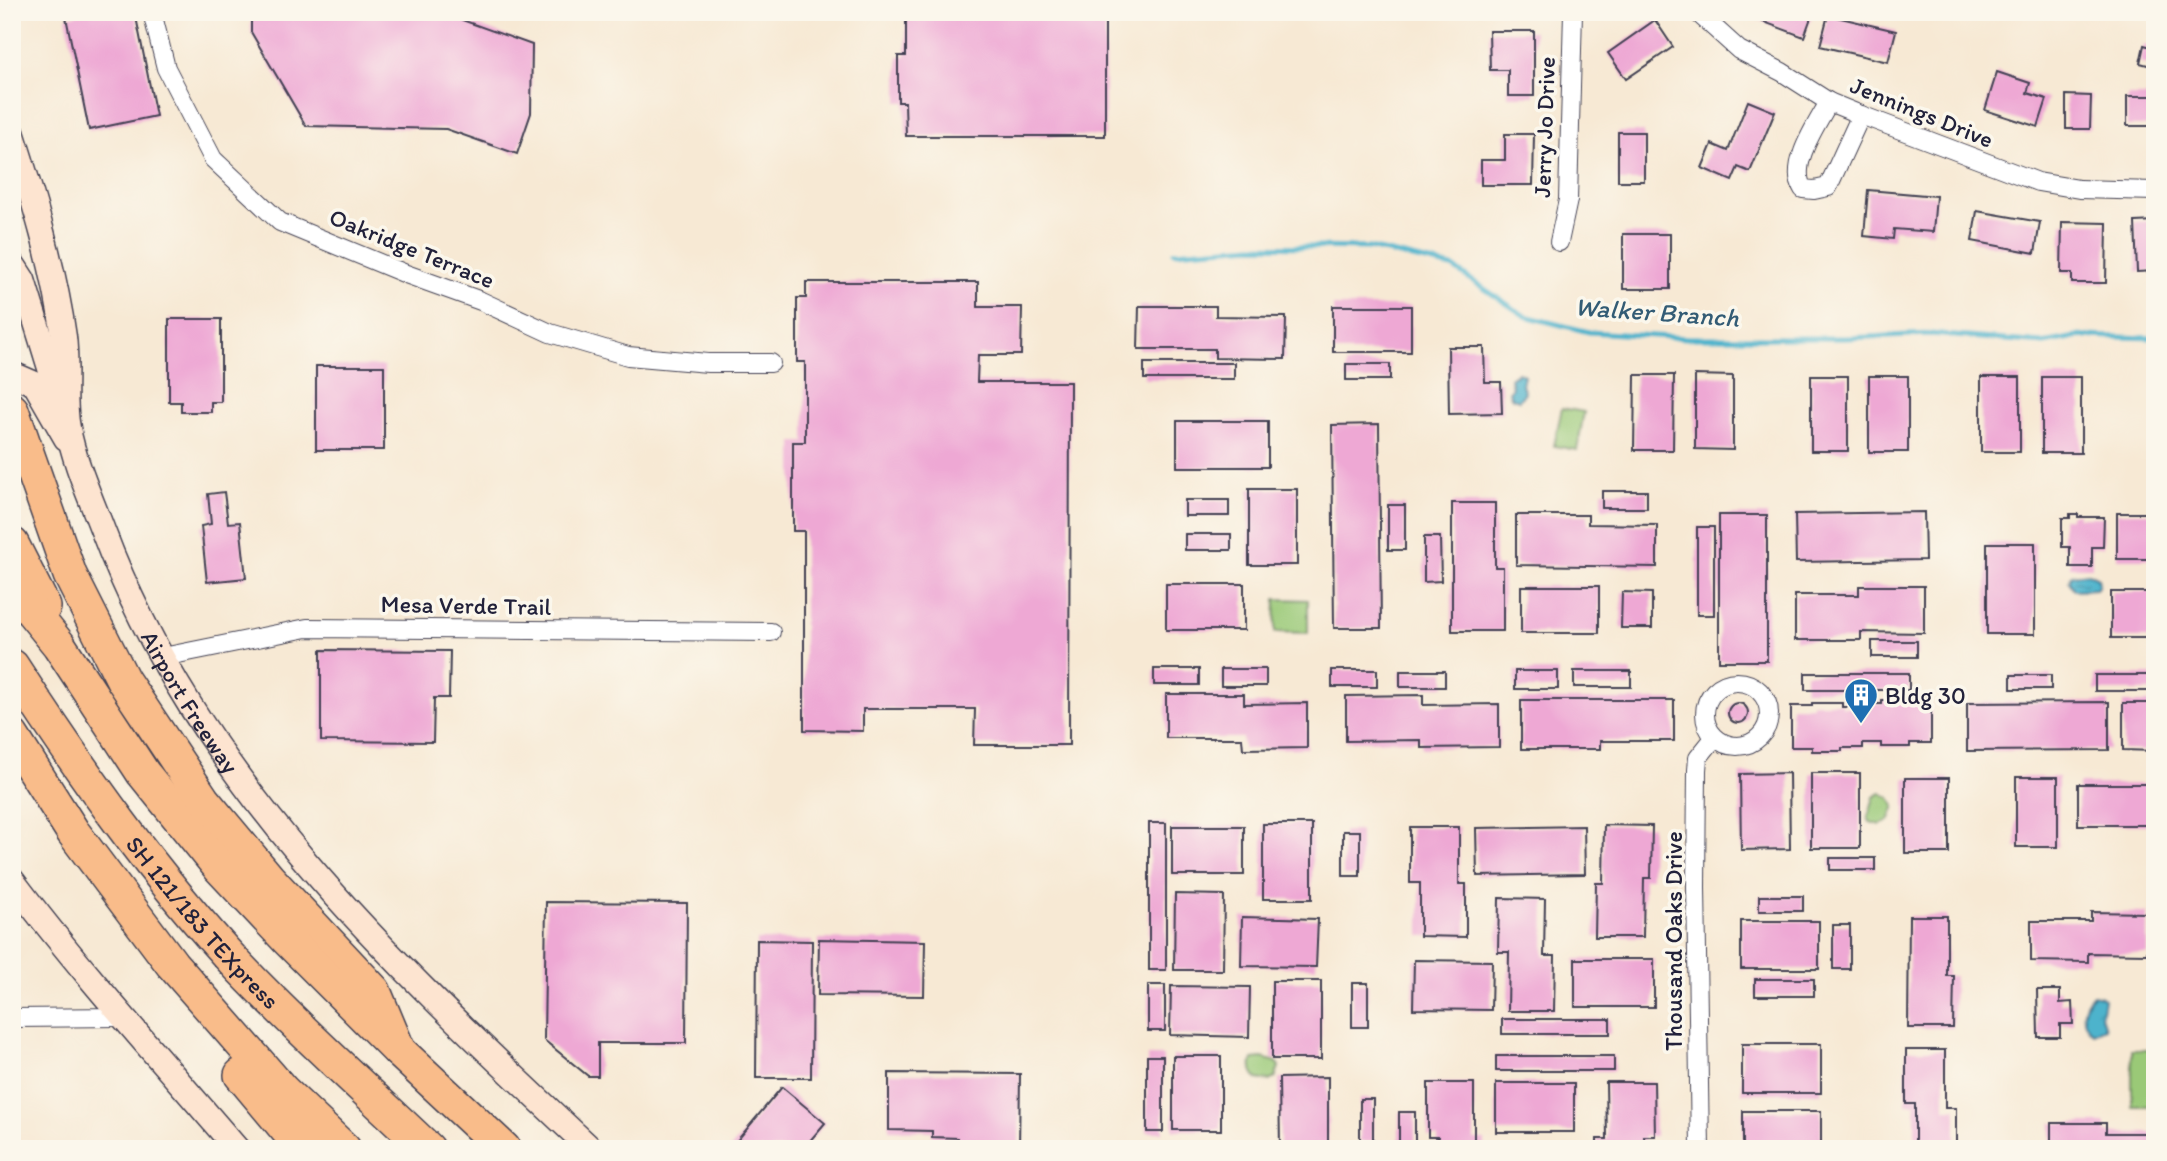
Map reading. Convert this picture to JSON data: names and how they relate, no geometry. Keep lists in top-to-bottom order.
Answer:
{
  "streets": {
    "highway": ["SH 121/183 TEXpress"],
    "main road": ["Airport Freeway"],
    "street": [
      "Jennings Drive",
      "Jerry Jo Drive",
      "Oakridge Terrace",
      "Mesa Verde Trail",
      "Thousand Oaks Drive"
    ]
  },
  "crossings": [
    ["Mesa Verde Trail", "Airport Freeway"]
  ],
  "water": ["Walker Branch"],
  "places": {
    "building": ["Bldg 30"]
  }
}
